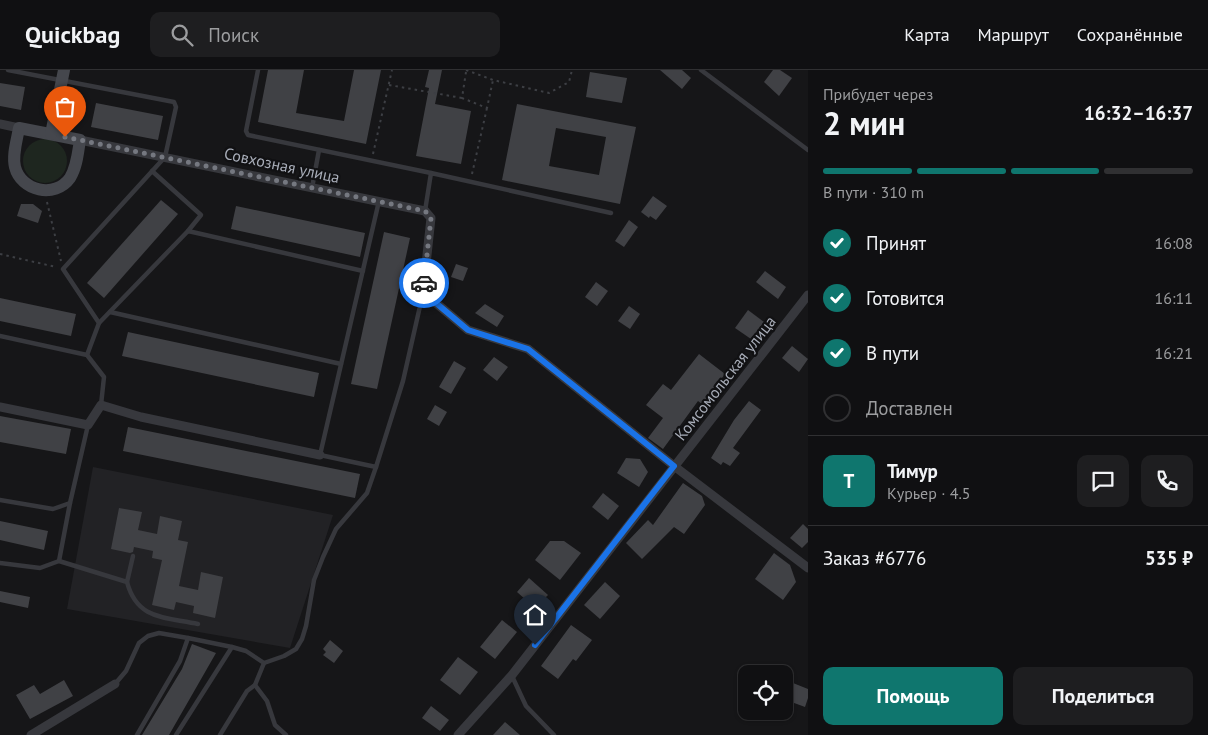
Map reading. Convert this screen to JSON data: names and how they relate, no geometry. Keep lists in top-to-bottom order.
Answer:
{
  "streets": {
    "street": ["Совхозная улица", "Комсомольская улица"]
  },
  "page": {
    "header": "Quickbag",
    "search": "Поиск",
    "nav": ["Карта", "Маршрут", "Сохранённые"],
    "heading": ["2 мин", "Прибудет через", "16:32–16:37"],
    "panel": [
      "Тимур",
      "Курьер · 4.5",
      "Заказ #6776",
      "535 ₽"
    ],
    "bar": "В пути · 310 m",
    "list": [
      ["Принят", "16:08"],
      ["Готовится", "16:11"],
      ["В пути", "16:21"],
      "Доставлен"
    ],
    "round": "Т",
    "buttons": ["Помощь", "Поделиться"]
  }
}
